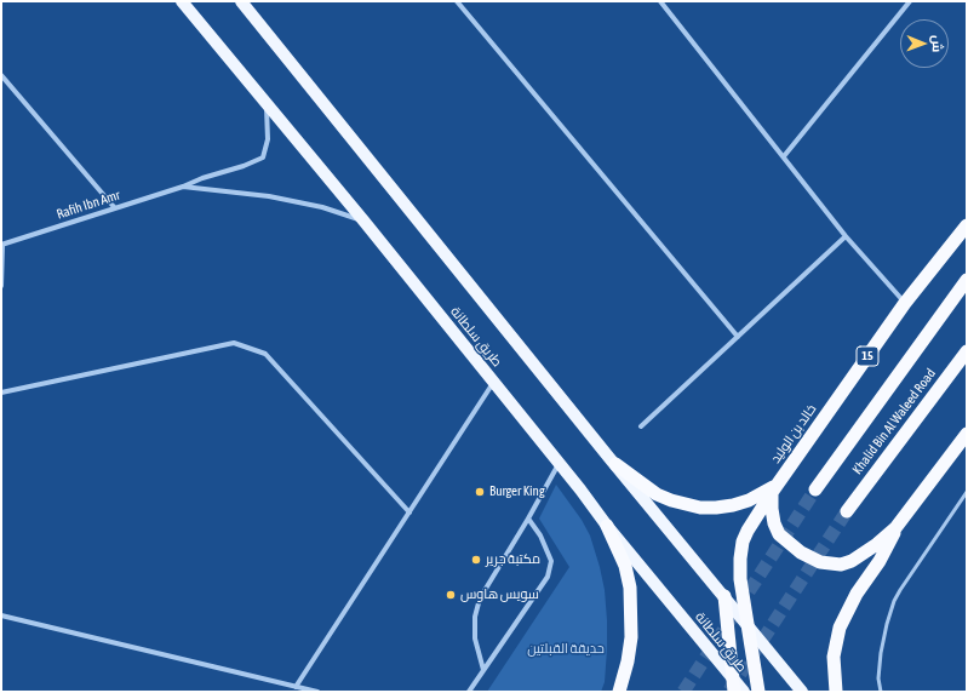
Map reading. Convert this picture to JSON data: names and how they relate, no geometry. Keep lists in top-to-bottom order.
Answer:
{
  "streets": {
    "highway": ["15", "Khalid Bin Al Waleed Road", "خالد بن الوليد"],
    "main road": ["طريق سلطانة"],
    "street": ["Rafih Ibn Amr"]
  },
  "crossings": [
    ["Rafih Ibn Amr", "طريق سلطانة"],
    ["طريق سلطانة", "خالد بن الوليد"]
  ],
  "parks": ["حدیقة القبلتین"],
  "places": ["Burger King", "مكتبة جرير", "سويس هاوس"],
  "north": "right"
}
